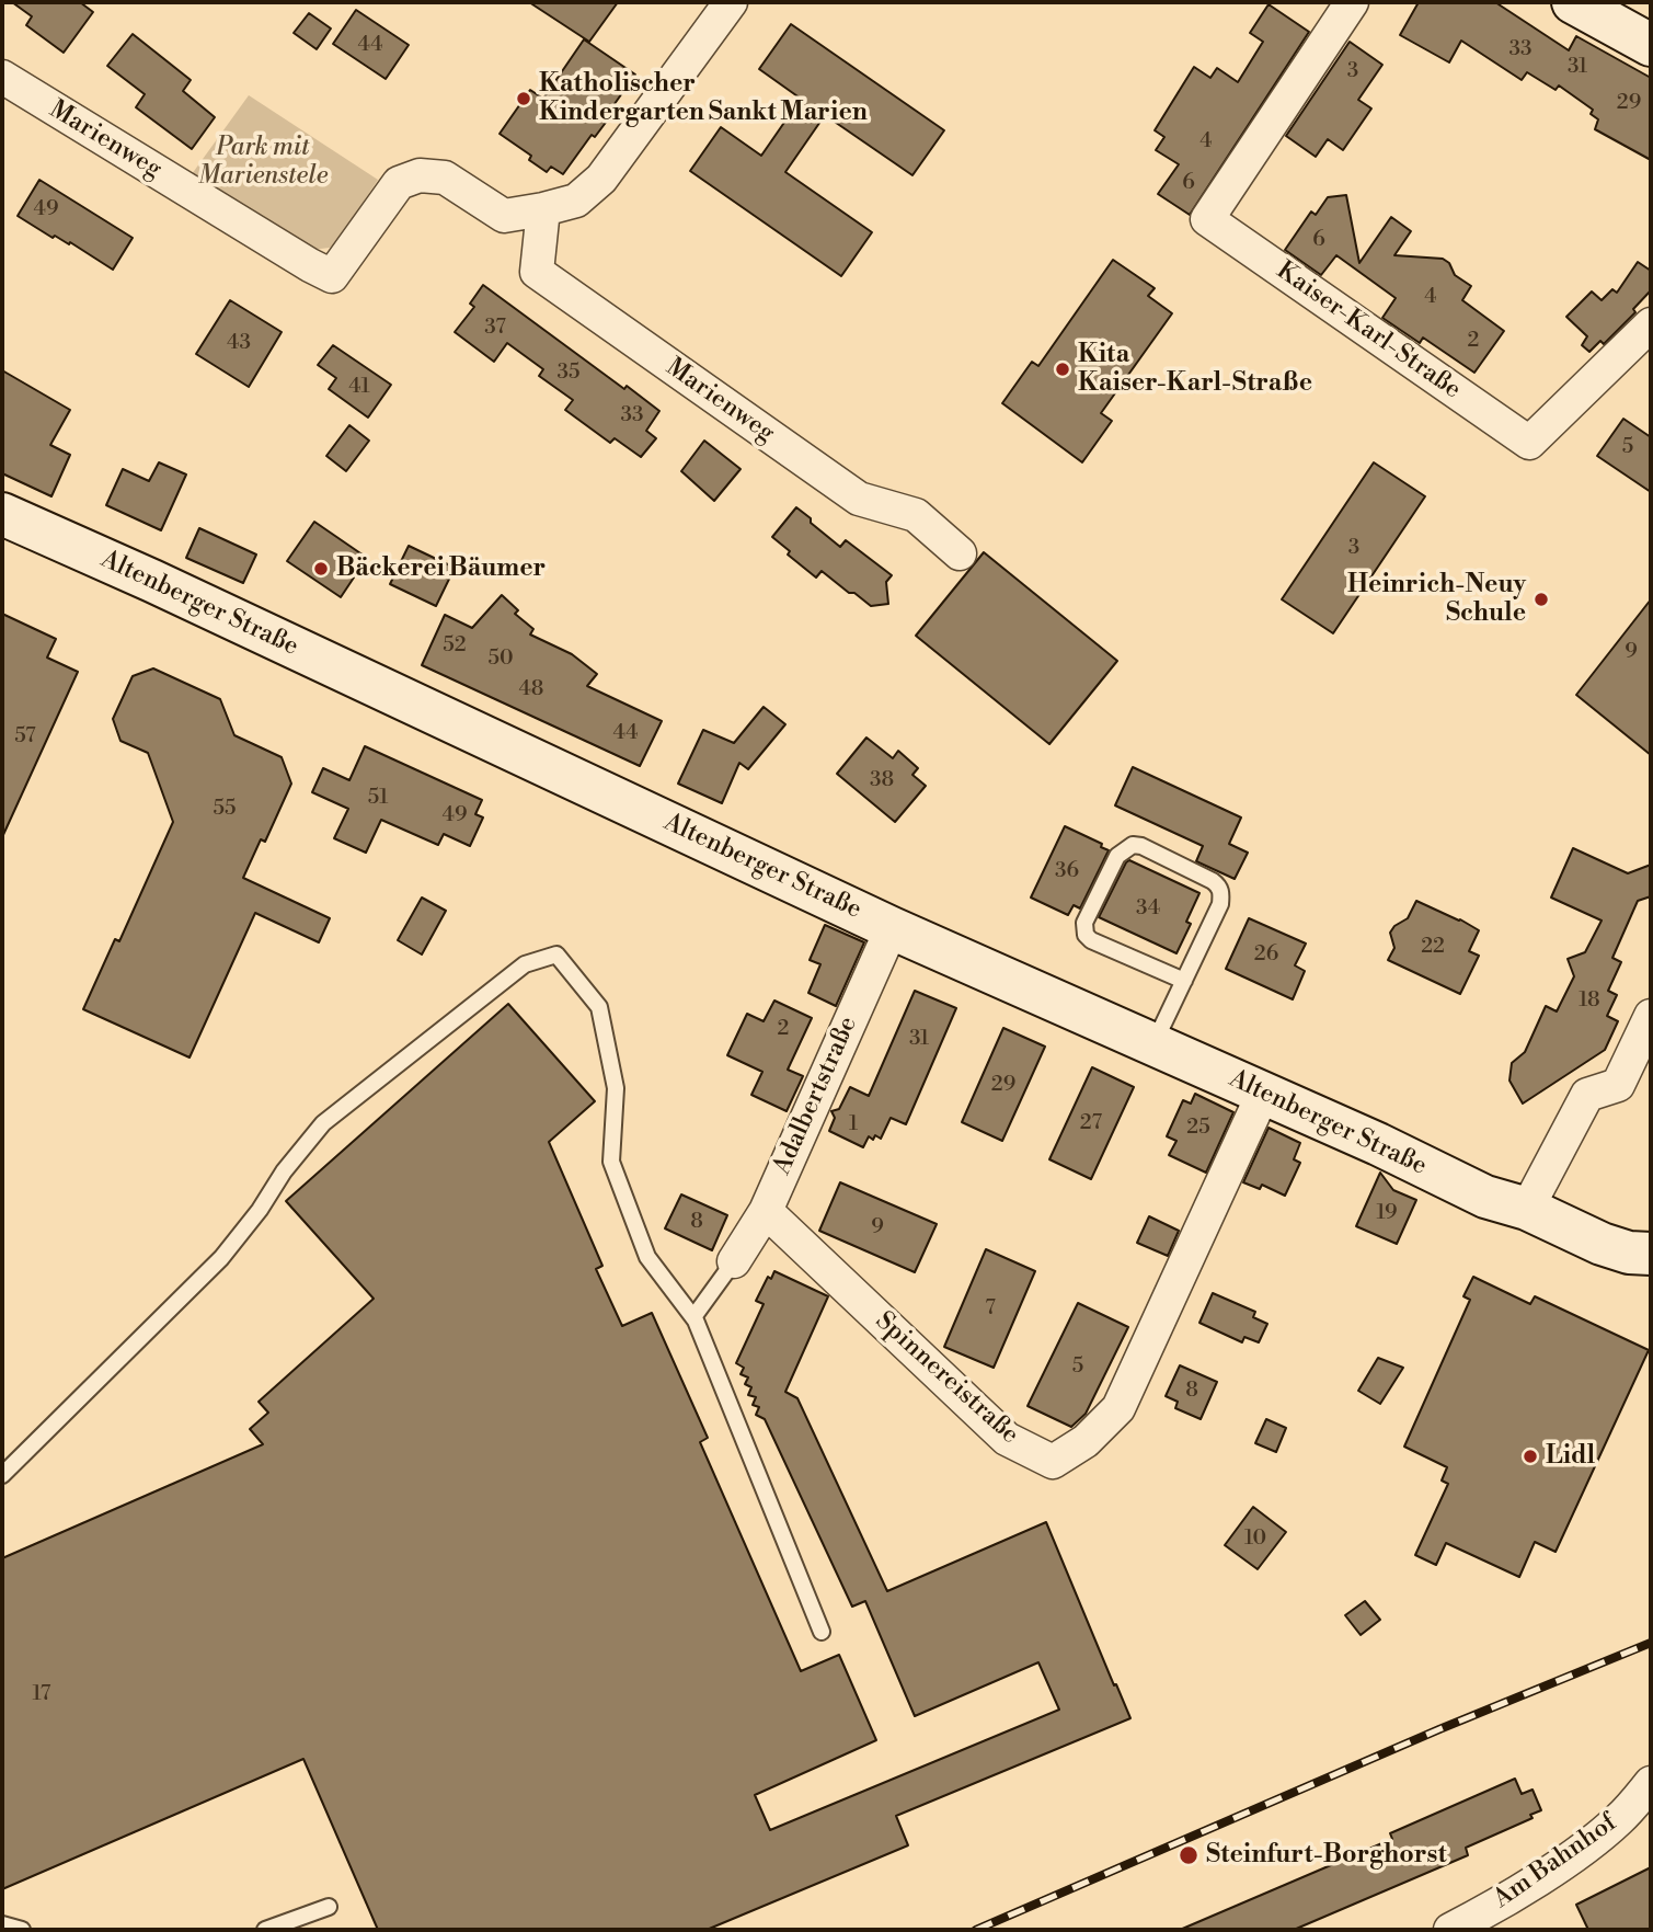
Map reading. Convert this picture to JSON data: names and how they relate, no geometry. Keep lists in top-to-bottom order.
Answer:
{
  "streets": {
    "main road": ["Altenberger Straße"],
    "street": [
      "Marienweg",
      "Kaiser-Karl-Straße",
      "Adalbertstraße",
      "Spinnereistraße",
      "Am Bahnhof"
    ]
  },
  "crossings": [
    ["Altenberger Straße", "Adalbertstraße"],
    ["Altenberger Straße", "Spinnereistraße"],
    ["Adalbertstraße", "Spinnereistraße"]
  ],
  "parks": ["Park mit Marienstele"],
  "places": [
    "Katholischer Kindergarten Sankt Marien",
    "Kita Kaiser-Karl-Straße",
    "Bäckerei Bäumer",
    "Heinrich-Neuy Schule",
    "Lidl",
    "Steinfurt-Borghorst"
  ],
  "house_numbers": [
    "44",
    "33",
    "31",
    "3",
    "29",
    "4",
    "6",
    "49",
    "6",
    "4",
    "37",
    "2",
    "43",
    "35",
    "41",
    "33",
    "5",
    "3",
    "52",
    "9",
    "50",
    "48",
    "44",
    "57",
    "38",
    "51",
    "55",
    "49",
    "36",
    "34",
    "22",
    "26",
    "18",
    "2",
    "31",
    "29",
    "27",
    "1",
    "25",
    "19",
    "8",
    "9",
    "7",
    "5",
    "8",
    "10",
    "17"
  ]
}
